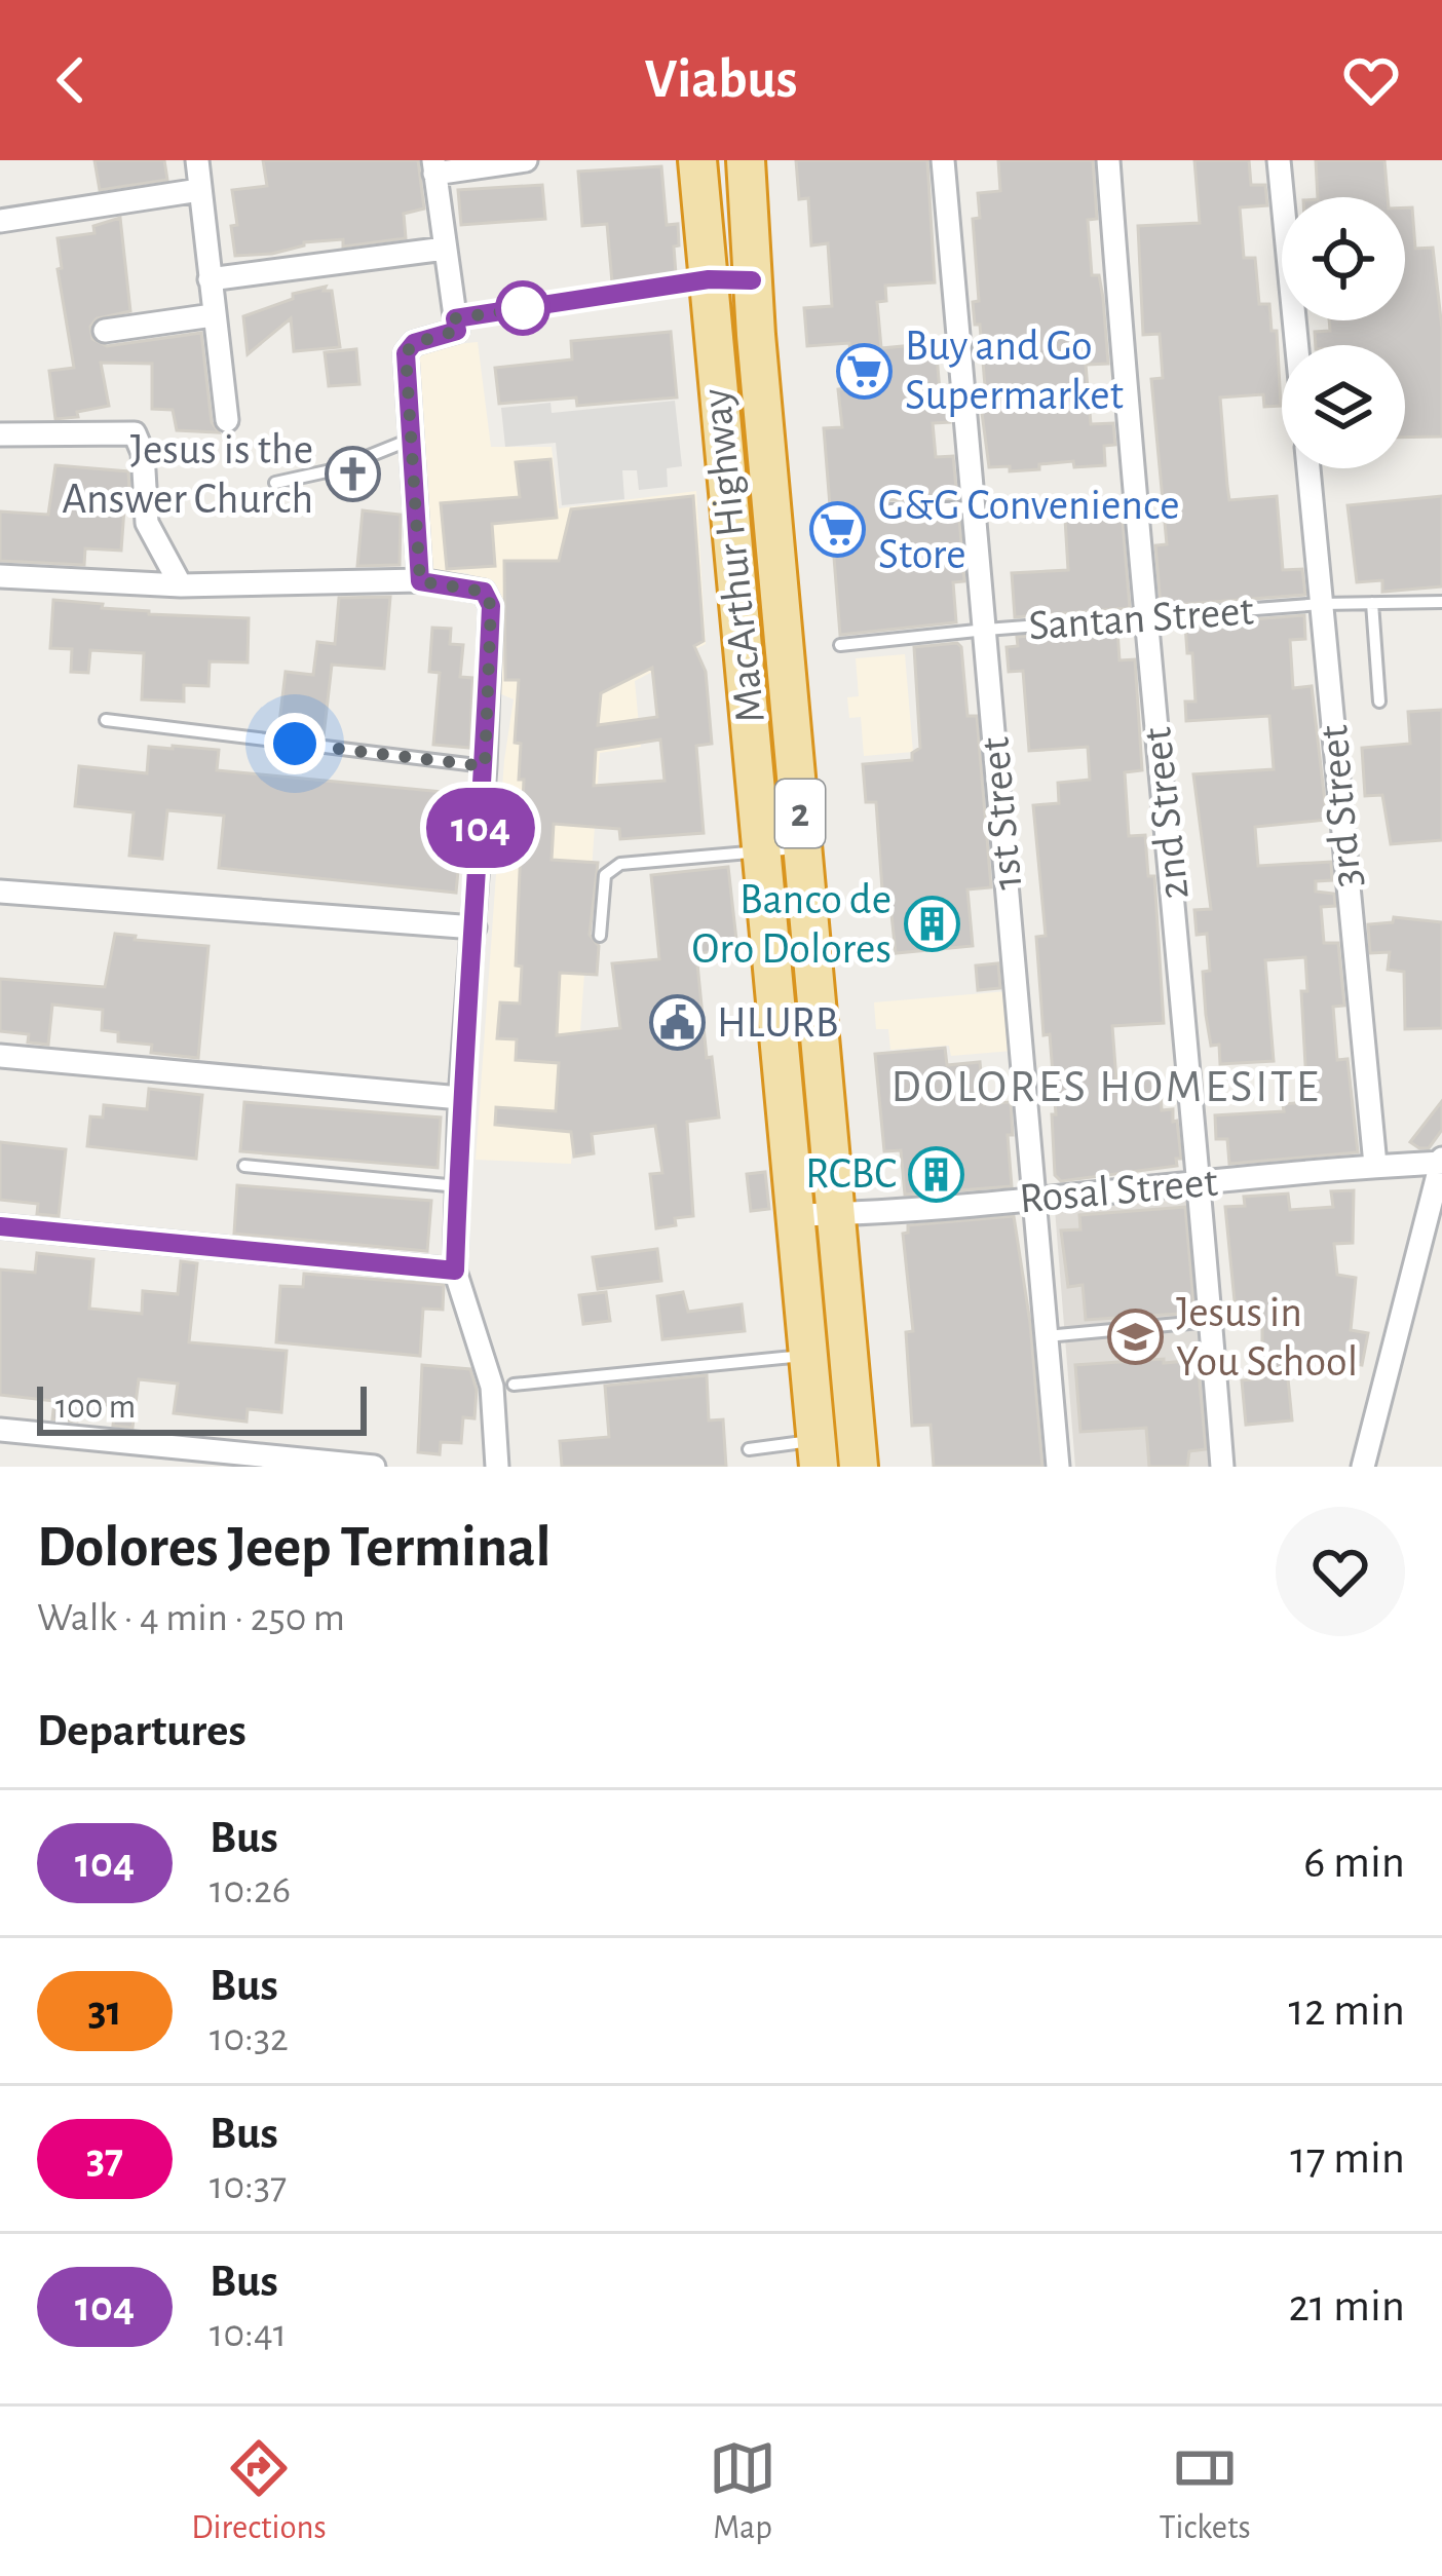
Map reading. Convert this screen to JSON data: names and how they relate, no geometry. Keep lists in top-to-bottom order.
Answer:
{
  "streets": {
    "highway": ["MacArthur Highway", "2"],
    "street": [
      "3rd Street",
      "1st Street",
      "2nd Street",
      "Rosal Street"
    ],
    "lane": ["Santan Street"]
  },
  "crossings": [
    ["MacArthur Highway", "Rosal Street"],
    ["Santan Street", "3rd Street"],
    ["Santan Street", "1st Street"],
    ["Santan Street", "2nd Street"],
    ["3rd Street", "Rosal Street"],
    ["1st Street", "Rosal Street"],
    ["2nd Street", "Rosal Street"]
  ],
  "districts": ["DOLORES HOMESITE"],
  "places": {
    "supermarket": ["Buy and Go Supermarket", "G&G Convenience Store"],
    "church": ["Jesus is the Answer Church"],
    "building": ["Banco de Oro Dolores", "RCBC"],
    "public building": ["HLURB"],
    "school or university": ["Jesus in You School"]
  },
  "lines": ["bus line 104"],
  "scale_bar": "100 m",
  "page": {
    "header": "Viabus",
    "on_map": "104",
    "scale": "100 m",
    "heading": [
      ["Dolores Jeep Terminal", "Walk · 4 min · 250 m"],
      "Departures"
    ],
    "list": [
      {
        "mark": "104",
        "name": "Bus",
        "note": "10:26",
        "value": "6 min"
      },
      {
        "mark": "31",
        "name": "Bus",
        "note": "10:32",
        "value": "12 min"
      },
      {
        "mark": "37",
        "name": "Bus",
        "note": "10:37",
        "value": "17 min"
      },
      {
        "mark": "104",
        "name": "Bus",
        "note": "10:41",
        "value": "21 min"
      }
    ],
    "tabs": ["Directions", "Map", "Tickets"]
  }
}
